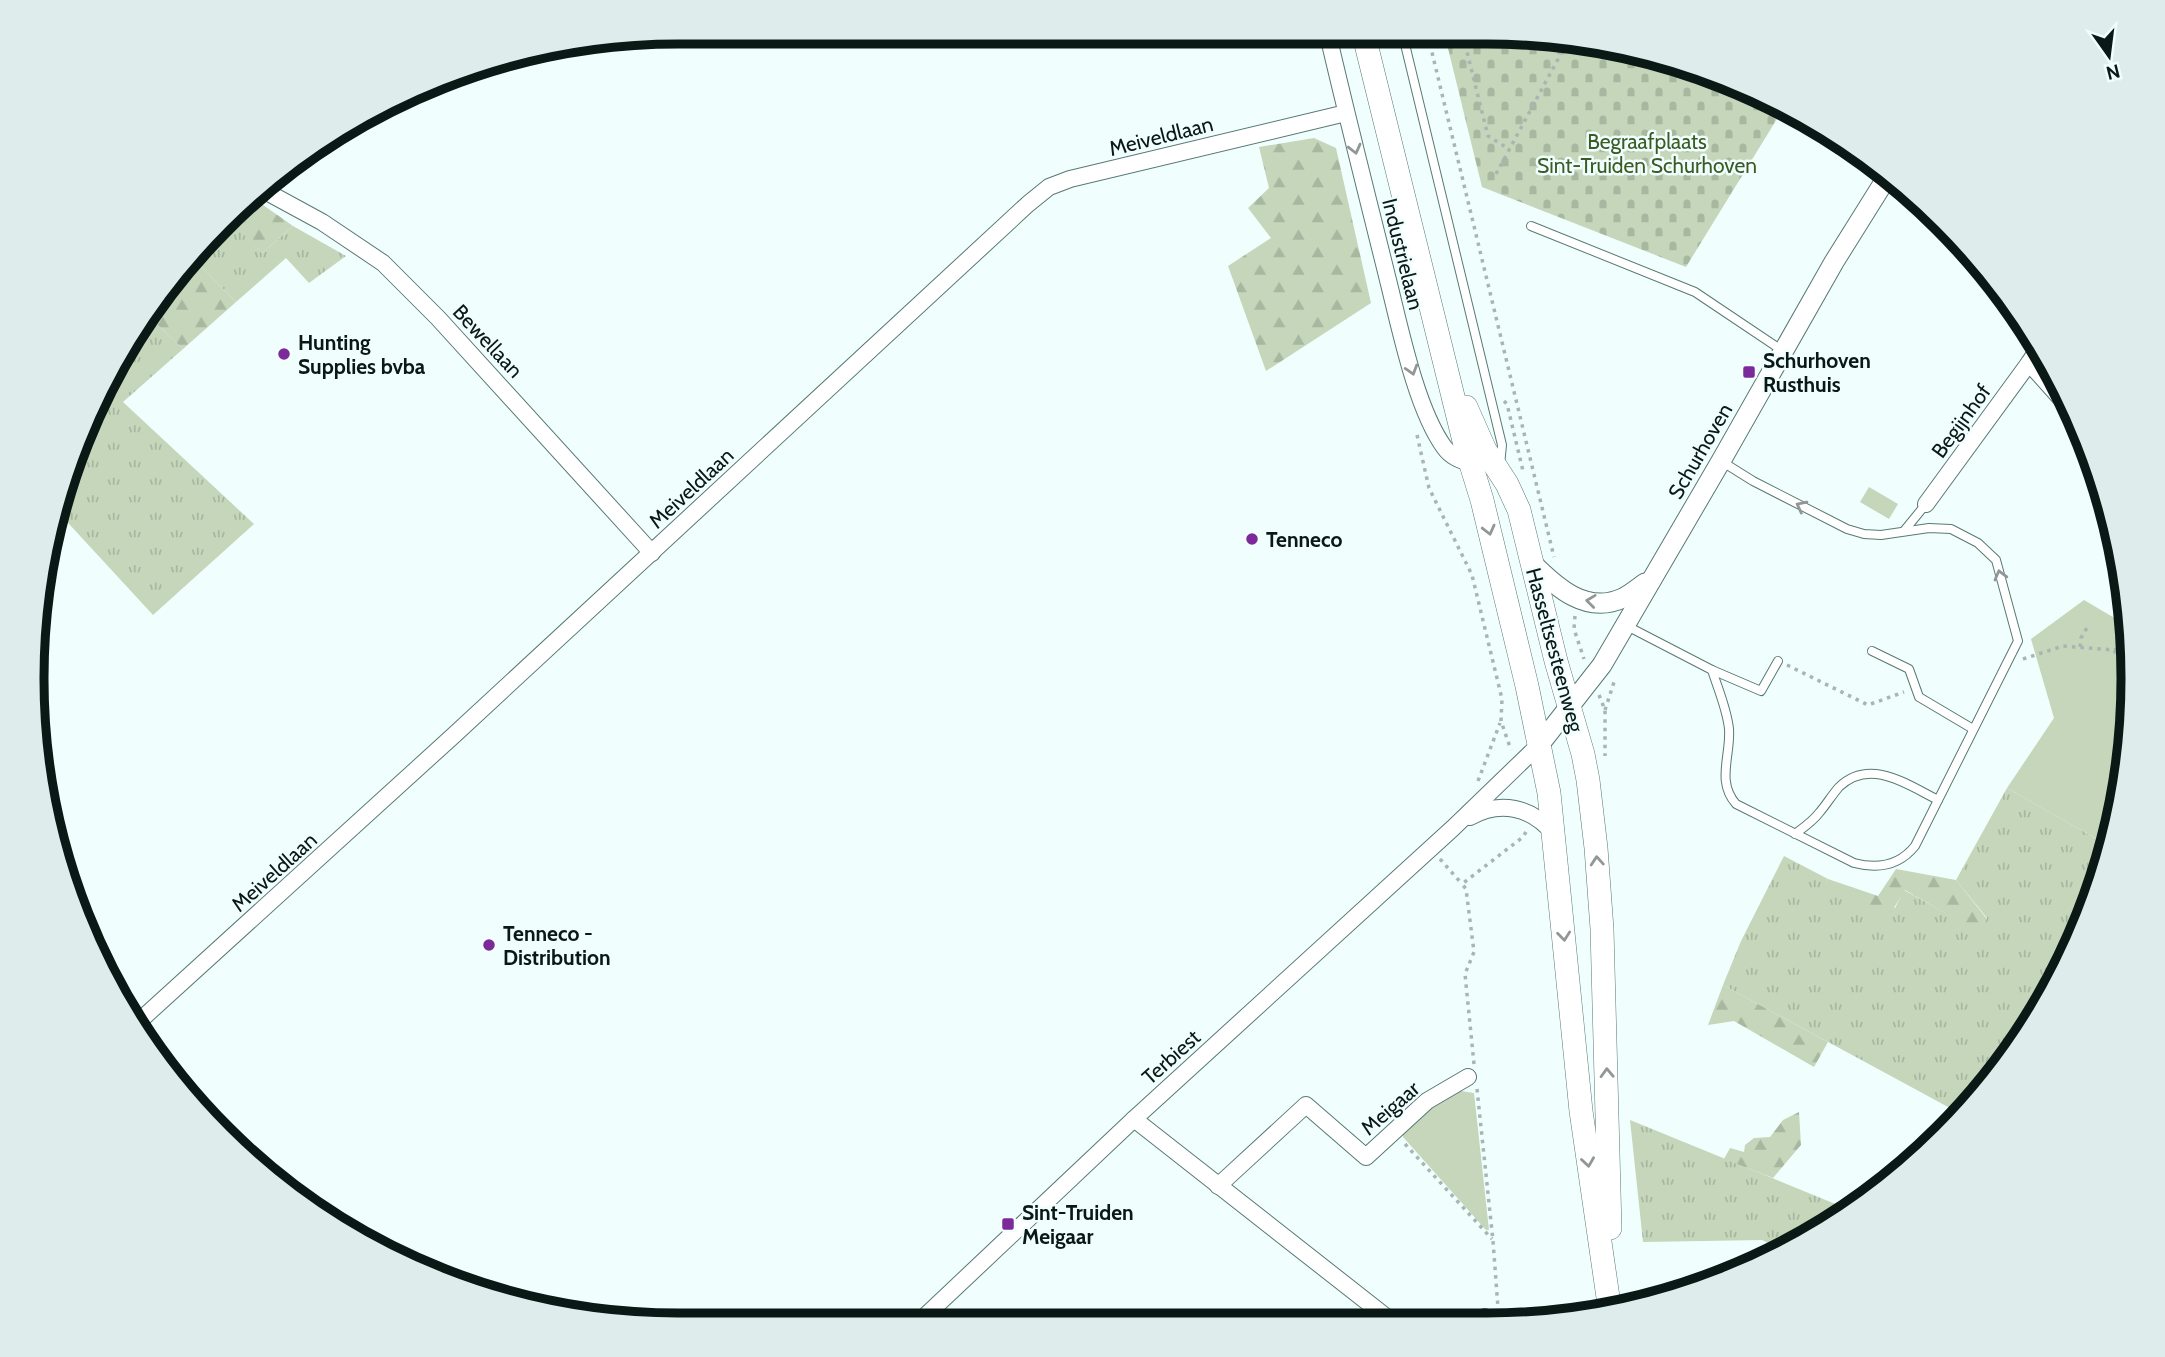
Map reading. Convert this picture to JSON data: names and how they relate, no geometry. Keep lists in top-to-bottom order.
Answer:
{
  "streets": {
    "main road": ["Hasseltsesteenweg"],
    "street": [
      "Meiveldlaan",
      "Industrielaan",
      "Bewellaan",
      "Begijnhof",
      "Schurhoven",
      "Terbiest",
      "Meigaar"
    ]
  },
  "crossings": [
    ["Meiveldlaan", "Industrielaan"],
    ["Meiveldlaan", "Bewellaan"],
    ["Industrielaan", "Hasseltsesteenweg"],
    ["Schurhoven", "Hasseltsesteenweg"],
    ["Schurhoven", "Terbiest"],
    ["Hasseltsesteenweg", "Terbiest"]
  ],
  "one_way": ["Industrielaan"],
  "parks": ["Begraafplaats Sint-Truiden Schurhoven"],
  "places": {
    "other": ["Hunting Supplies bvba", "Tenneco", "Tenneco - Distribution"],
    "transit": ["Schurhoven Rusthuis", "Sint-Truiden Meigaar"]
  },
  "north": "bottom"
}
